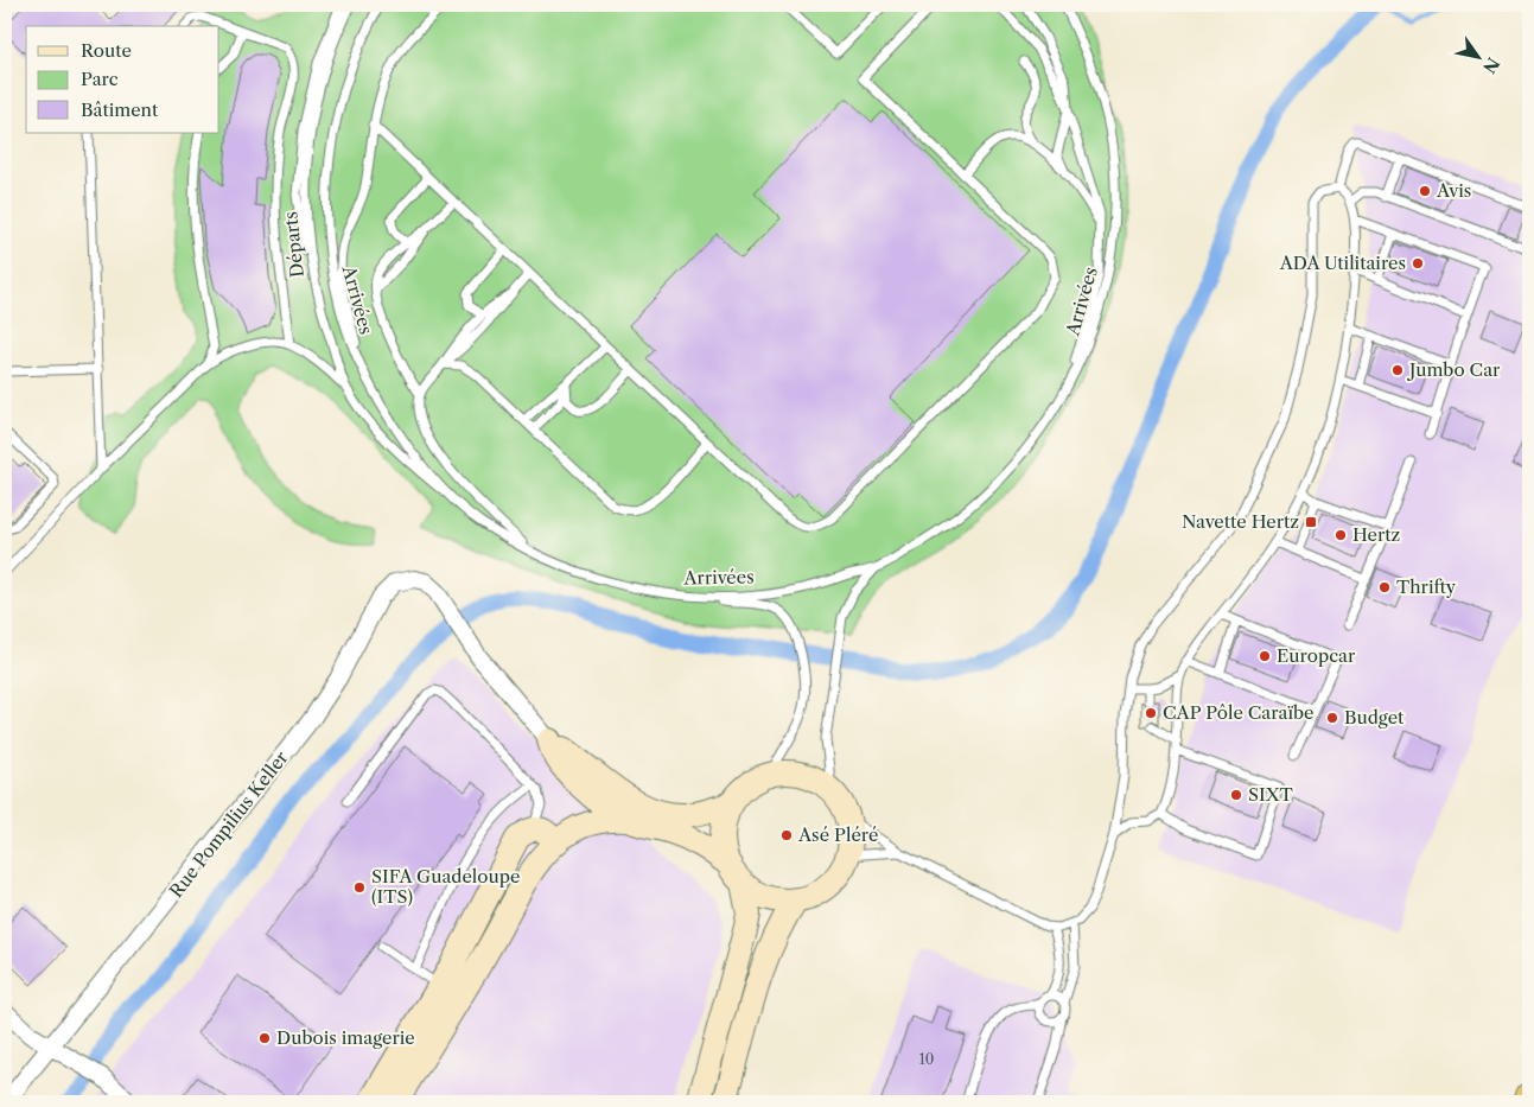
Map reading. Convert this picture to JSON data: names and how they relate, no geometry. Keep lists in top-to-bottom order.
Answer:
{
  "streets": {
    "street": ["Rue Pompilius Keller"],
    "lane": ["Départs", "Arrivées"]
  },
  "crossings": [
    ["Départs", "Arrivées"]
  ],
  "places": {
    "other": [
      "Avis",
      "ADA Utilitaires",
      "Jumbo Car",
      "Hertz",
      "Thrifty",
      "Europcar",
      "CAP Pôle Caraïbe",
      "Budget",
      "SIXT",
      "Asé Pléré",
      "SIFA Guadeloupe (ITS)",
      "Dubois imagerie"
    ],
    "transit": ["Navette Hertz"]
  },
  "house_numbers": ["10"],
  "legend": ["Route", "Parc", "Bâtiment"],
  "north": "bottom right"
}
